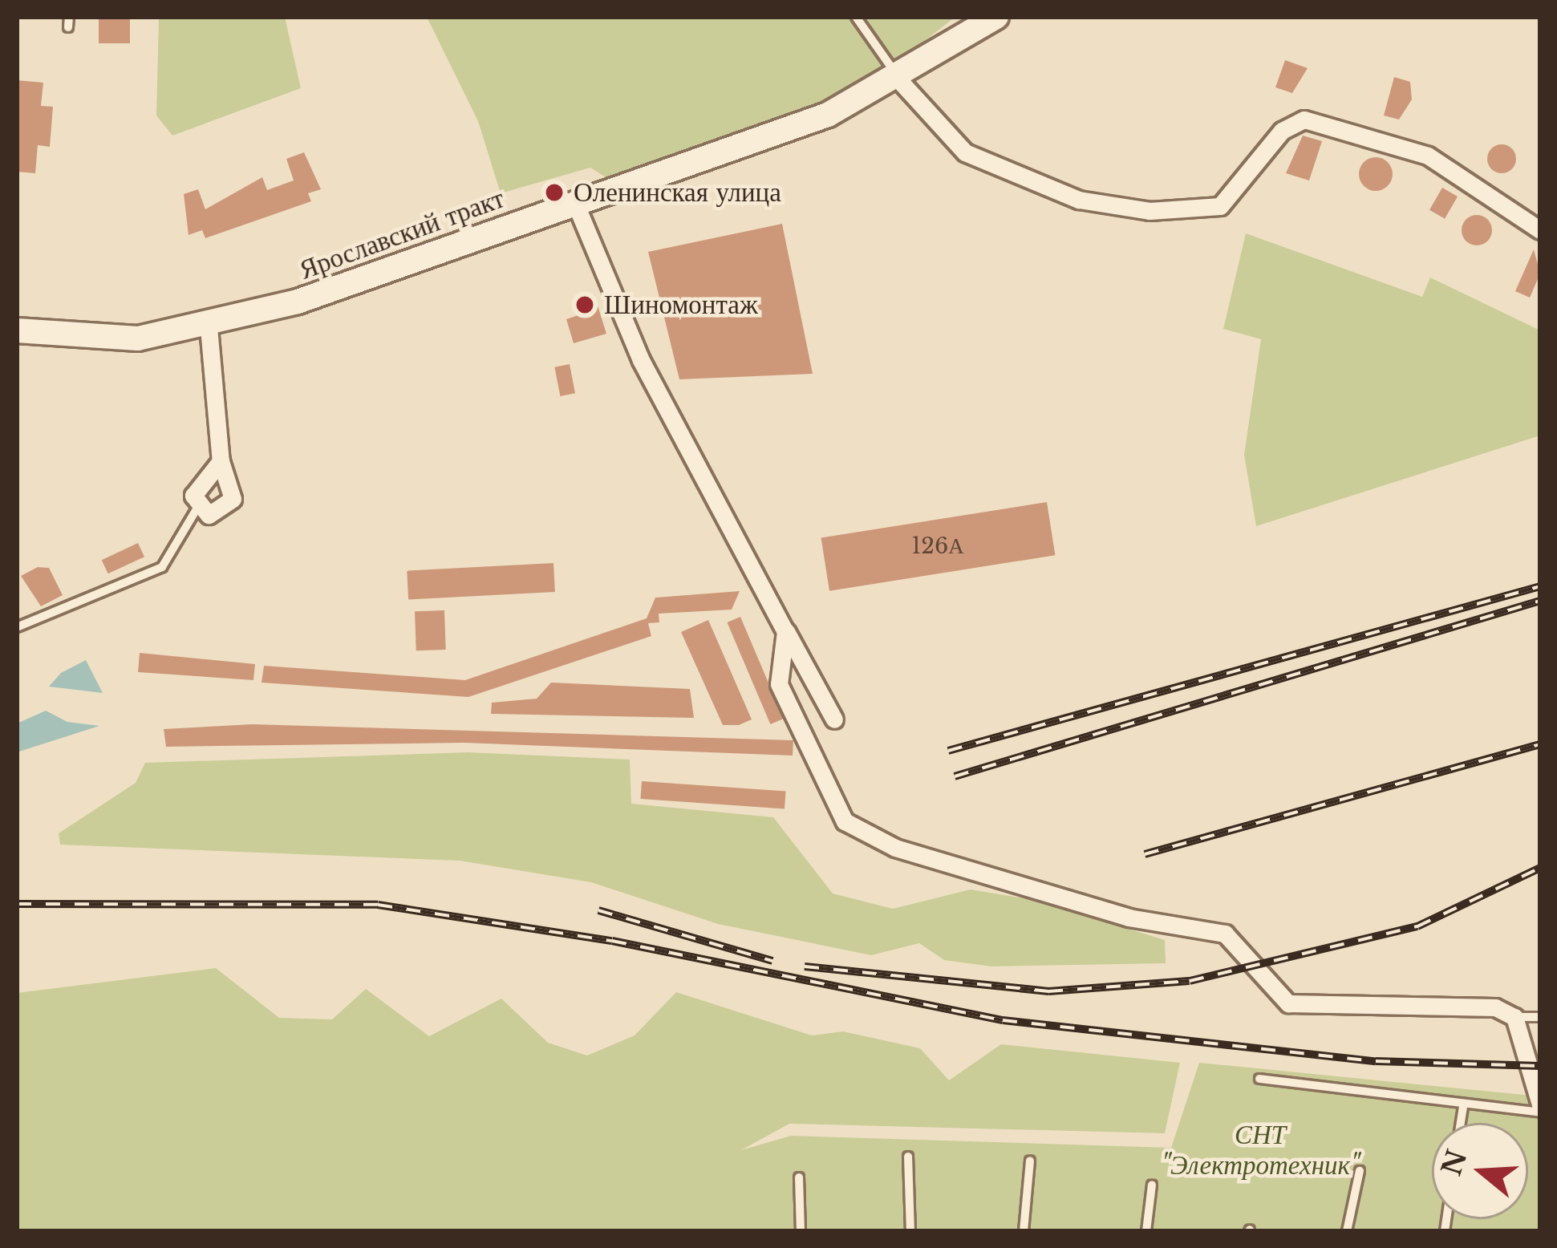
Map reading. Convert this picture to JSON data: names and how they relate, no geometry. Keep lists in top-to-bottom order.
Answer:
{
  "streets": {
    "street": ["Ярославский тракт"]
  },
  "parks": ["СНТ \"Электротехник\""],
  "places": ["Оленинская улица", "Шиномонтаж"],
  "house_numbers": ["126А"],
  "north": "left"
}
